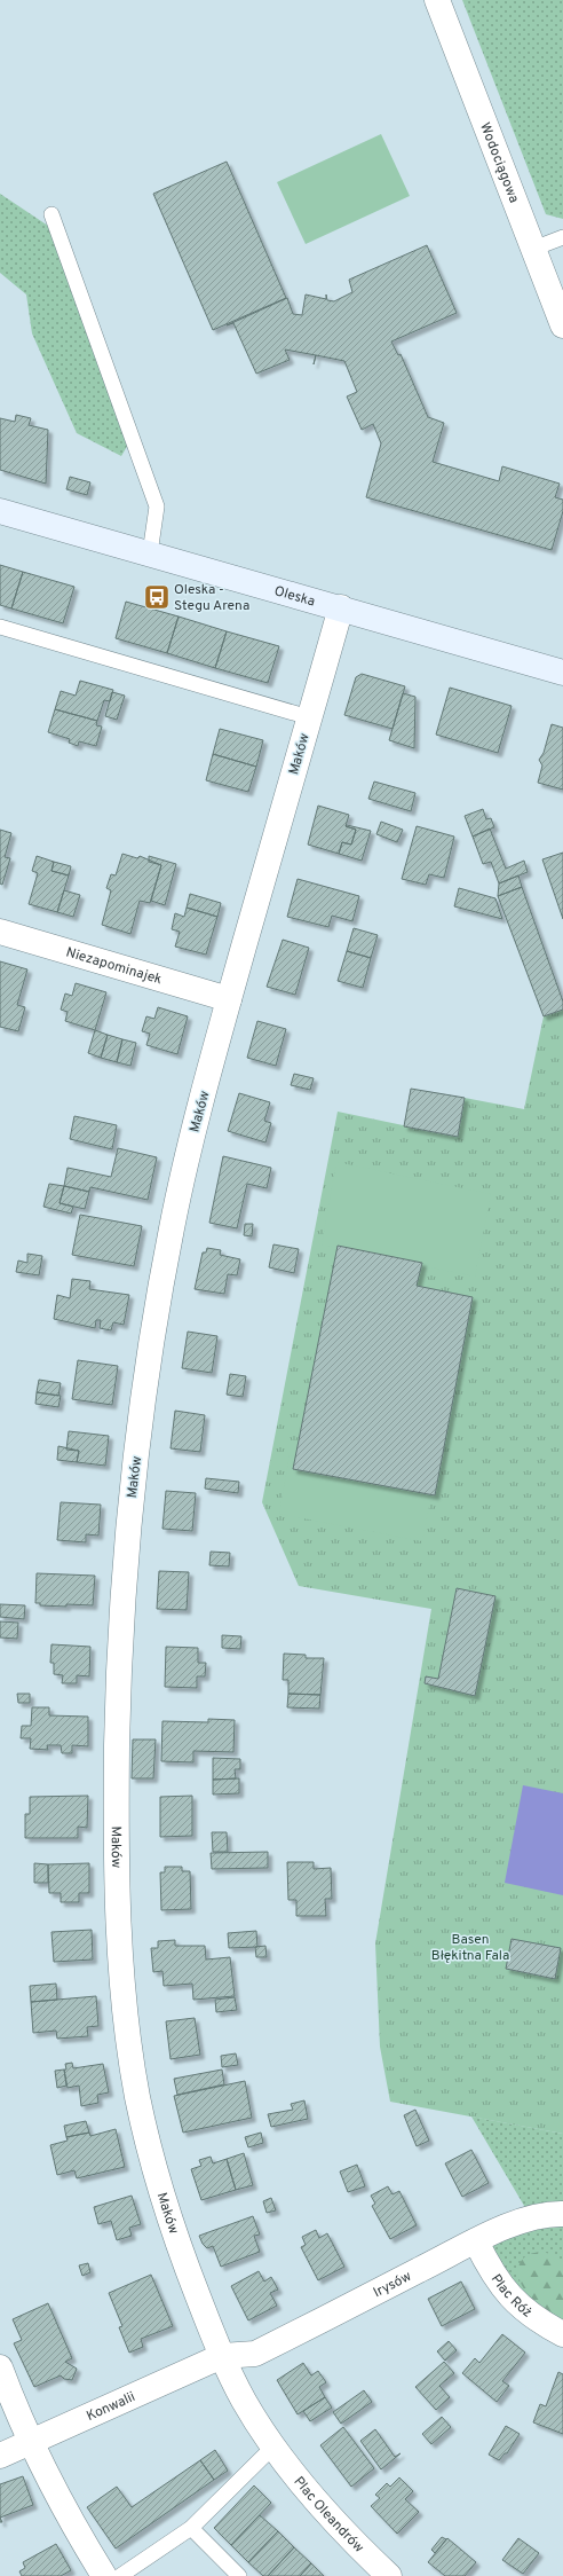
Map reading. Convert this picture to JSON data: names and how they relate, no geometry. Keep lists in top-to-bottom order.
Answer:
{
  "streets": {
    "main road": ["Oleska"],
    "street": [
      "Wodociągowa",
      "Maków",
      "Niezapominajek",
      "Irysów",
      "Plac Róż",
      "Konwalii",
      "Plac Oleandrów"
    ]
  },
  "crossings": [
    ["Oleska", "Maków"],
    ["Maków", "Niezapominajek"],
    ["Maków", "Irysów"],
    ["Maków", "Konwalii"],
    ["Maków", "Plac Oleandrów"],
    ["Irysów", "Plac Róż"],
    ["Irysów", "Konwalii"],
    ["Irysów", "Plac Oleandrów"],
    ["Konwalii", "Plac Oleandrów"]
  ],
  "parks": ["Basen Błękitna Fala"],
  "places": {
    "bus stop": ["Oleska - Stegu Arena"]
  }
}
